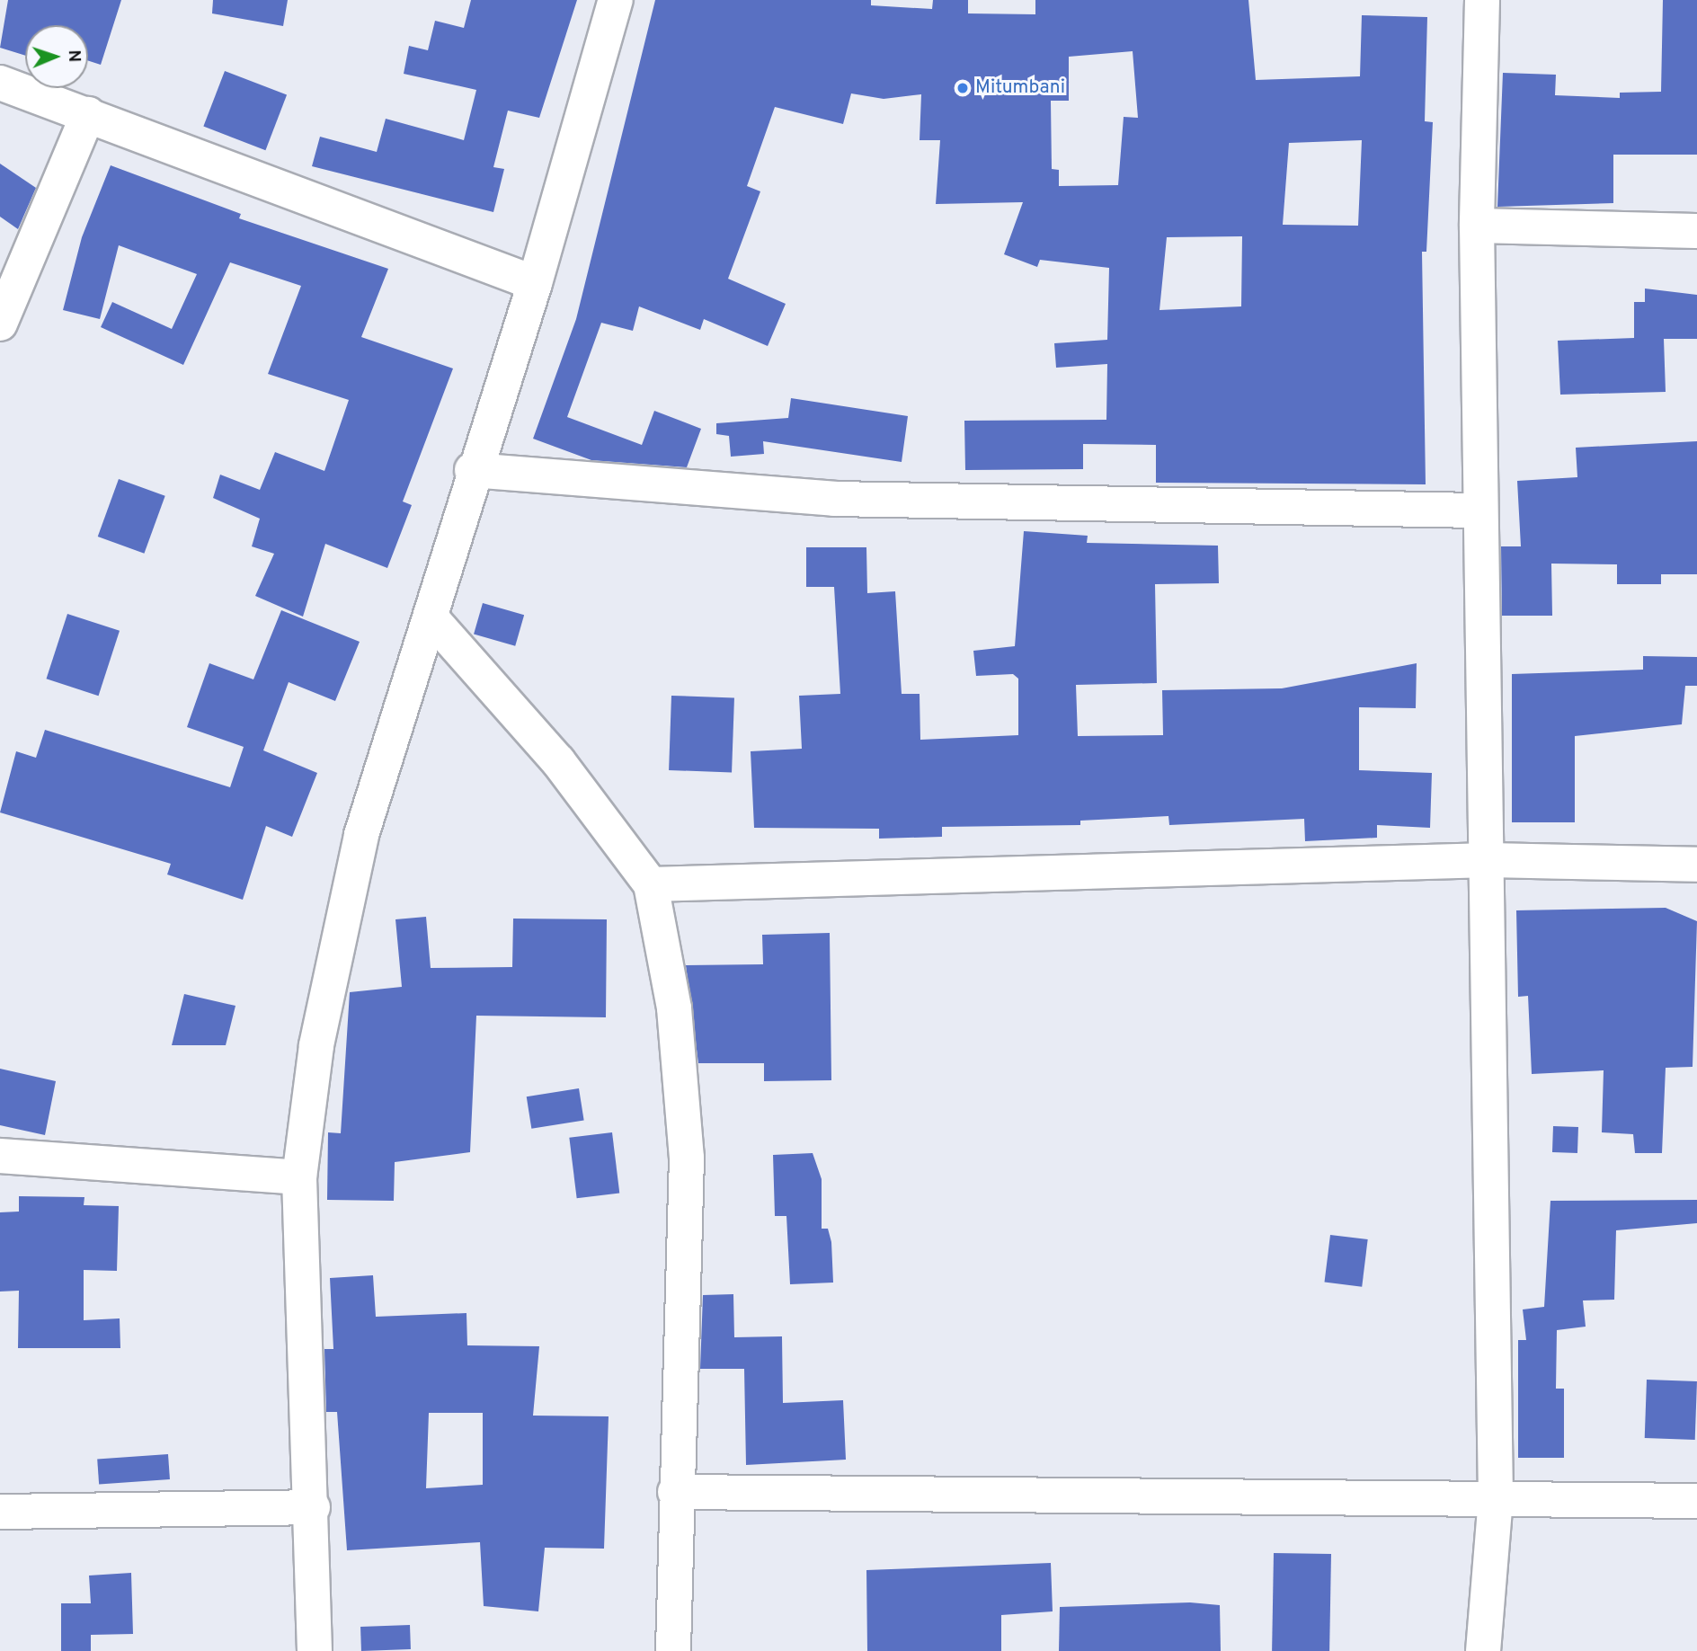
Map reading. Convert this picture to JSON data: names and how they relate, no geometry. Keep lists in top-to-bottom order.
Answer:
{
  "places": ["Mitumbani"],
  "north": "right"
}
